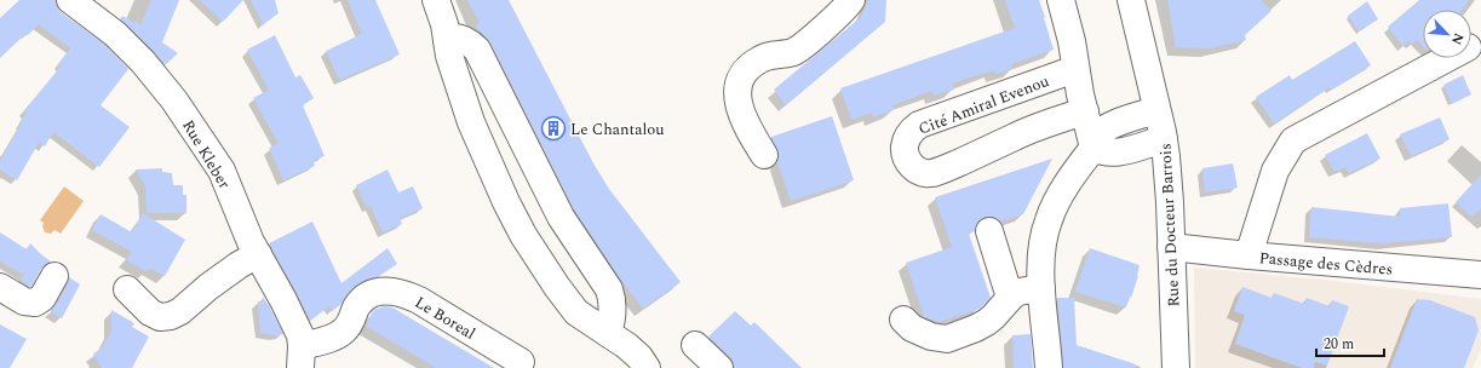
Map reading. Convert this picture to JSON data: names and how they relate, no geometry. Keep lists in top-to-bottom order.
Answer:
{
  "streets": {
    "street": [
      "Cité Amiral Evenou",
      "Rue Kleber",
      "Rue du Docteur Barrois",
      "Passage des Cèdres",
      "Le Boreal"
    ]
  },
  "crossings": [
    ["Rue Kleber", "Le Boreal"],
    ["Rue du Docteur Barrois", "Passage des Cèdres"]
  ],
  "places": {
    "building": ["Le Chantalou"]
  },
  "scale_bar": "20 m",
  "north": "bottom right"
}
